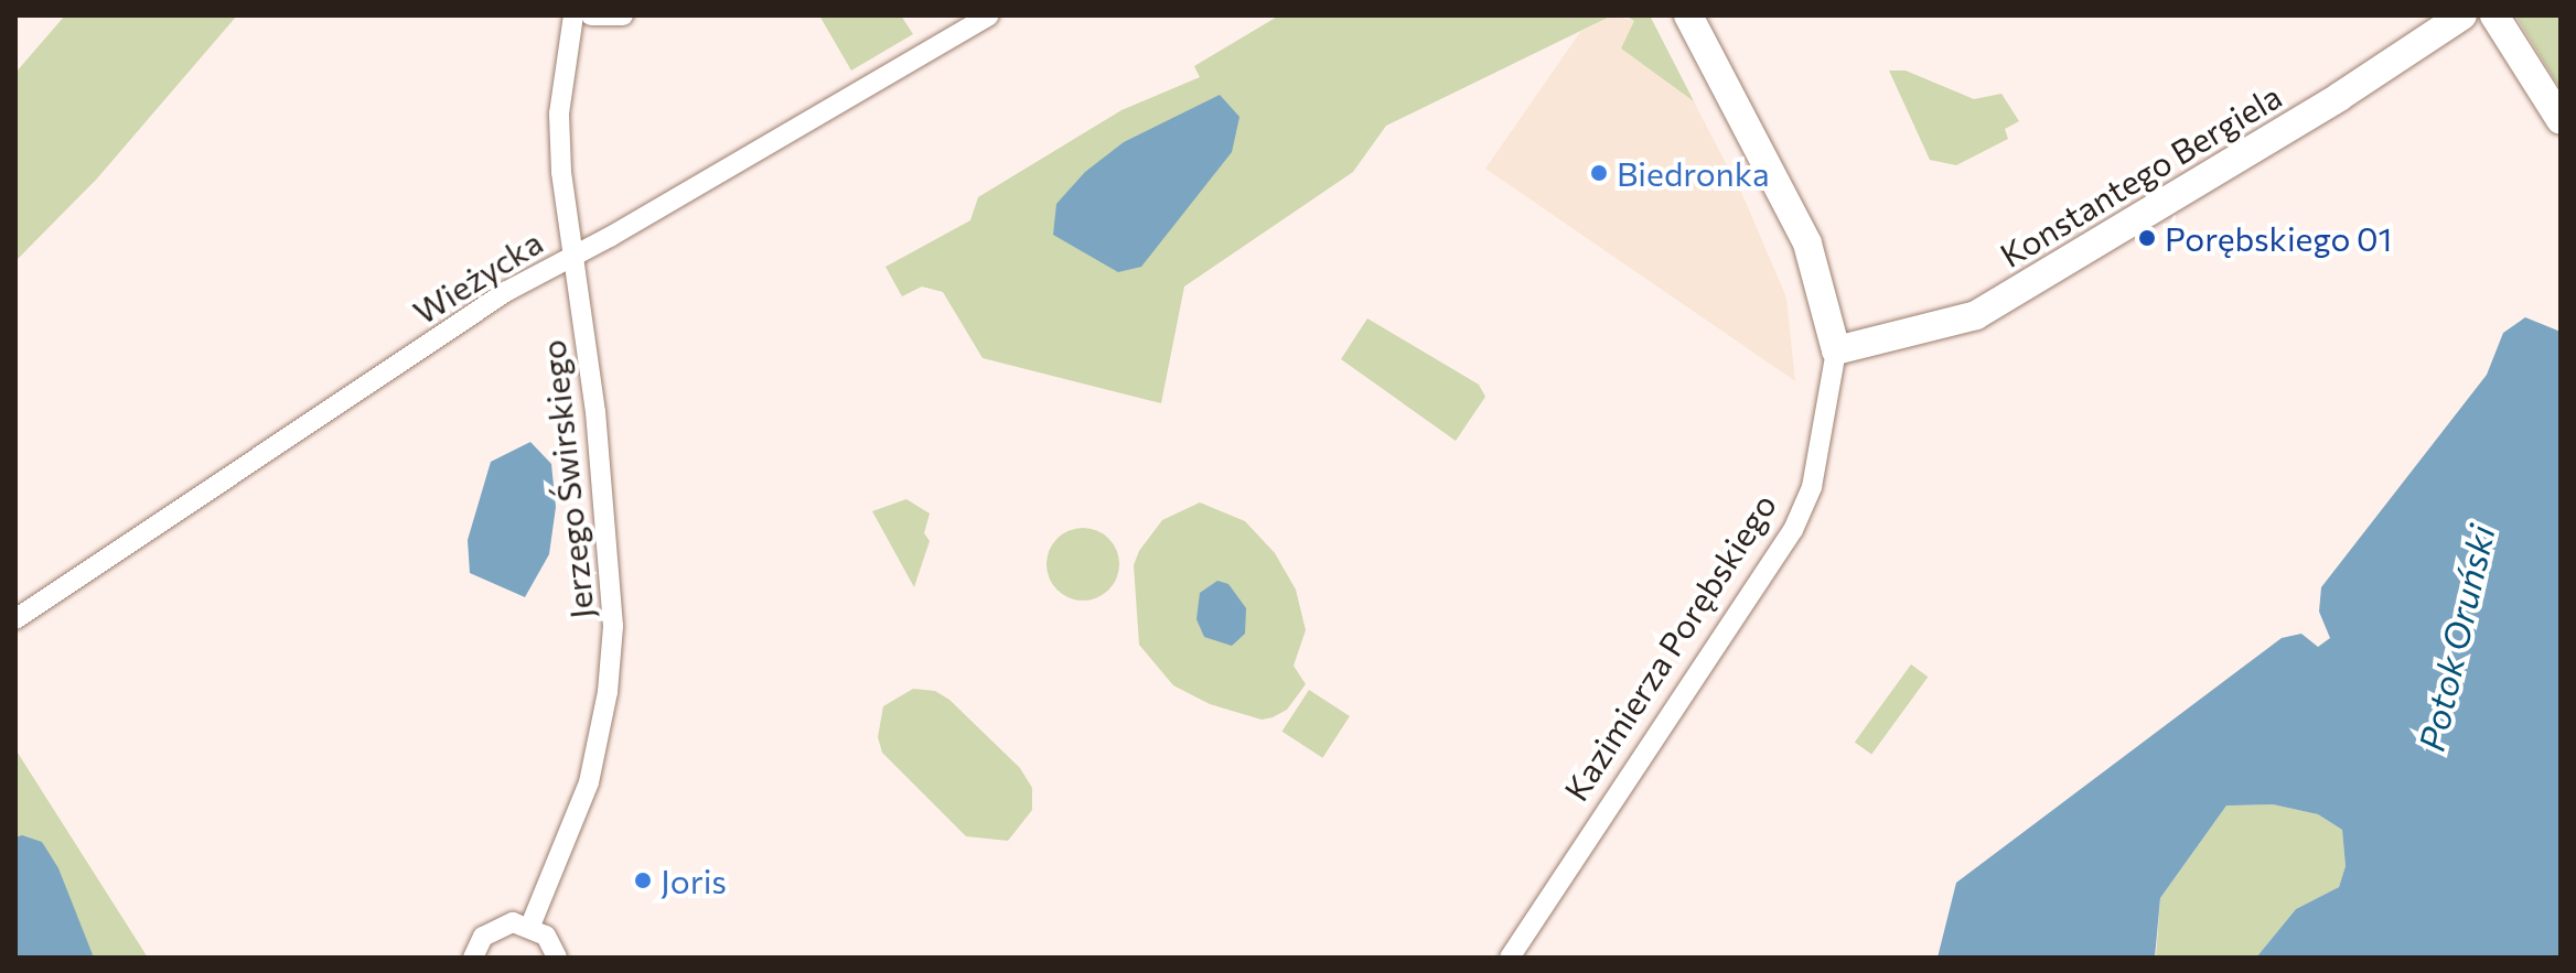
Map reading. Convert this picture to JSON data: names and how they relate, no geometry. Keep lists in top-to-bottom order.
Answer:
{
  "streets": {
    "street": [
      "Konstantego Bergiela",
      "Wieżycka",
      "Jerzego Świrskiego",
      "Kazimierza Porębskiego"
    ]
  },
  "crossings": [
    ["Konstantego Bergiela", "Kazimierza Porębskiego"],
    ["Wieżycka", "Jerzego Świrskiego"]
  ],
  "water": ["Potok Oruński"],
  "places": ["Biedronka", "Porębskiego 01", "Joris"]
}
